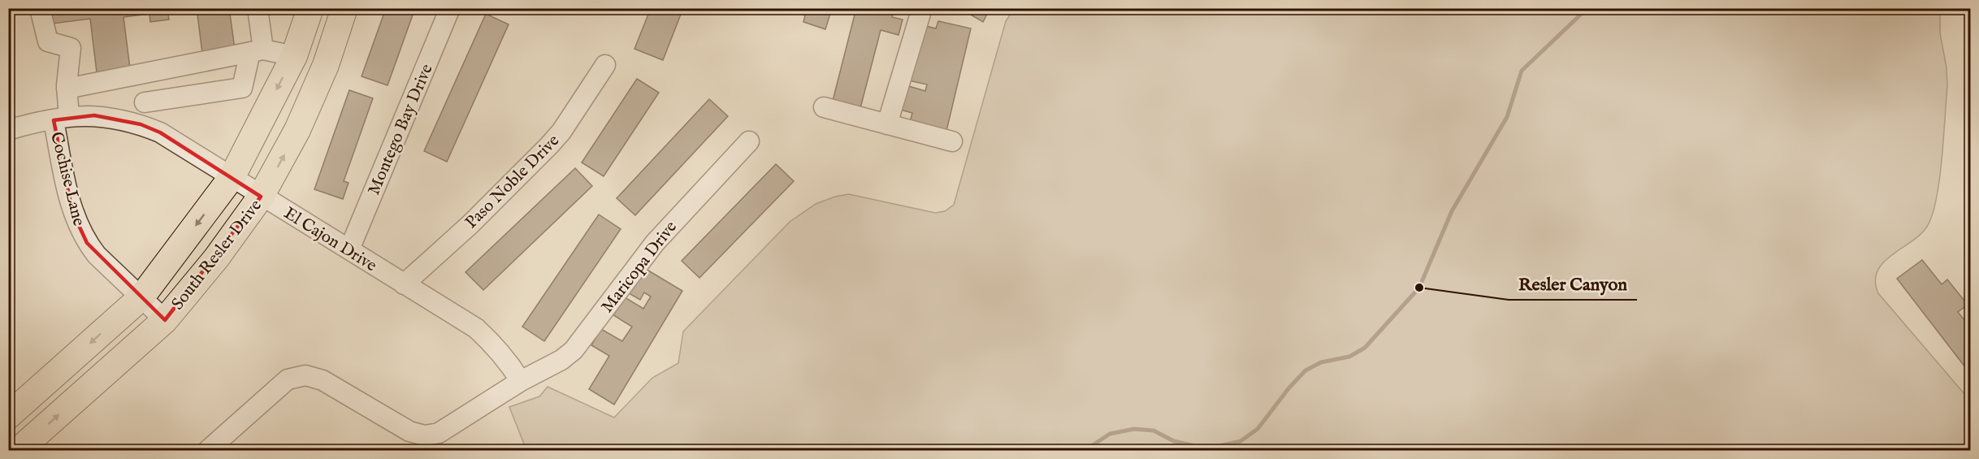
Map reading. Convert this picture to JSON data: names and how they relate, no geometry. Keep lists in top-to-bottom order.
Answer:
{
  "streets": {
    "main road": ["South Resler Drive"],
    "street": [
      "Montego Bay Drive",
      "Cochise Lane",
      "Paso Noble Drive",
      "El Cajon Drive",
      "Maricopa Drive"
    ]
  },
  "crossings": [
    ["Montego Bay Drive", "El Cajon Drive"],
    ["Cochise Lane", "El Cajon Drive"],
    ["Cochise Lane", "South Resler Drive"],
    ["Paso Noble Drive", "El Cajon Drive"],
    ["El Cajon Drive", "South Resler Drive"],
    ["El Cajon Drive", "Maricopa Drive"]
  ],
  "places": ["Resler Canyon"]
}
